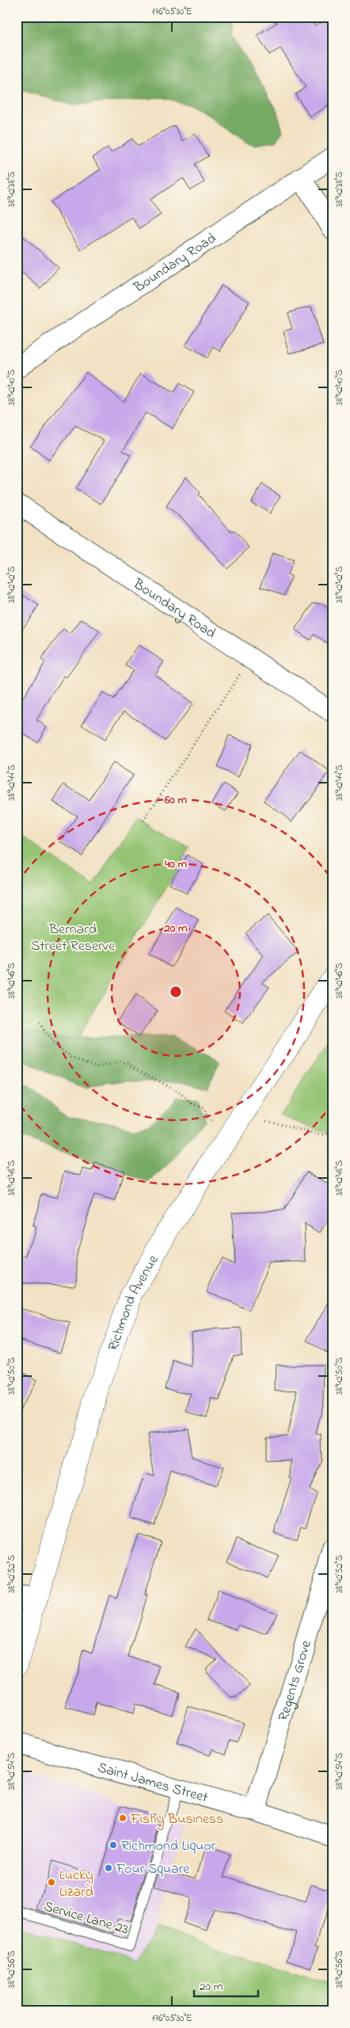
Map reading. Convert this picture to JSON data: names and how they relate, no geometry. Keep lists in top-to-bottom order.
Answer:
{
  "streets": {
    "street": [
      "Boundary Road",
      "Richmond Avenue",
      "Regents Grove",
      "Saint James Street"
    ],
    "lane": ["Service Lane 23"]
  },
  "crossings": [
    ["Regents Grove", "Saint James Street"],
    ["Saint James Street", "Service Lane 23"]
  ],
  "parks": ["Bernard Street Reserve"],
  "places": [
    "Fishy Business",
    "Richmond Liquor",
    "Four Square",
    "Lucky Lizard"
  ],
  "scale_bar": "20 m",
  "coordinates": [
    "176°05'30\"E",
    "38°42'38\"S",
    "38°42'40\"S",
    "38°42'42\"S",
    "38°42'44\"S",
    "38°42'46\"S",
    "38°42'48\"S",
    "38°42'50\"S",
    "38°42'52\"S",
    "38°42'54\"S",
    "38°42'56\"S"
  ],
  "rings": ["60 m", "40 m", "20 m"]
}
